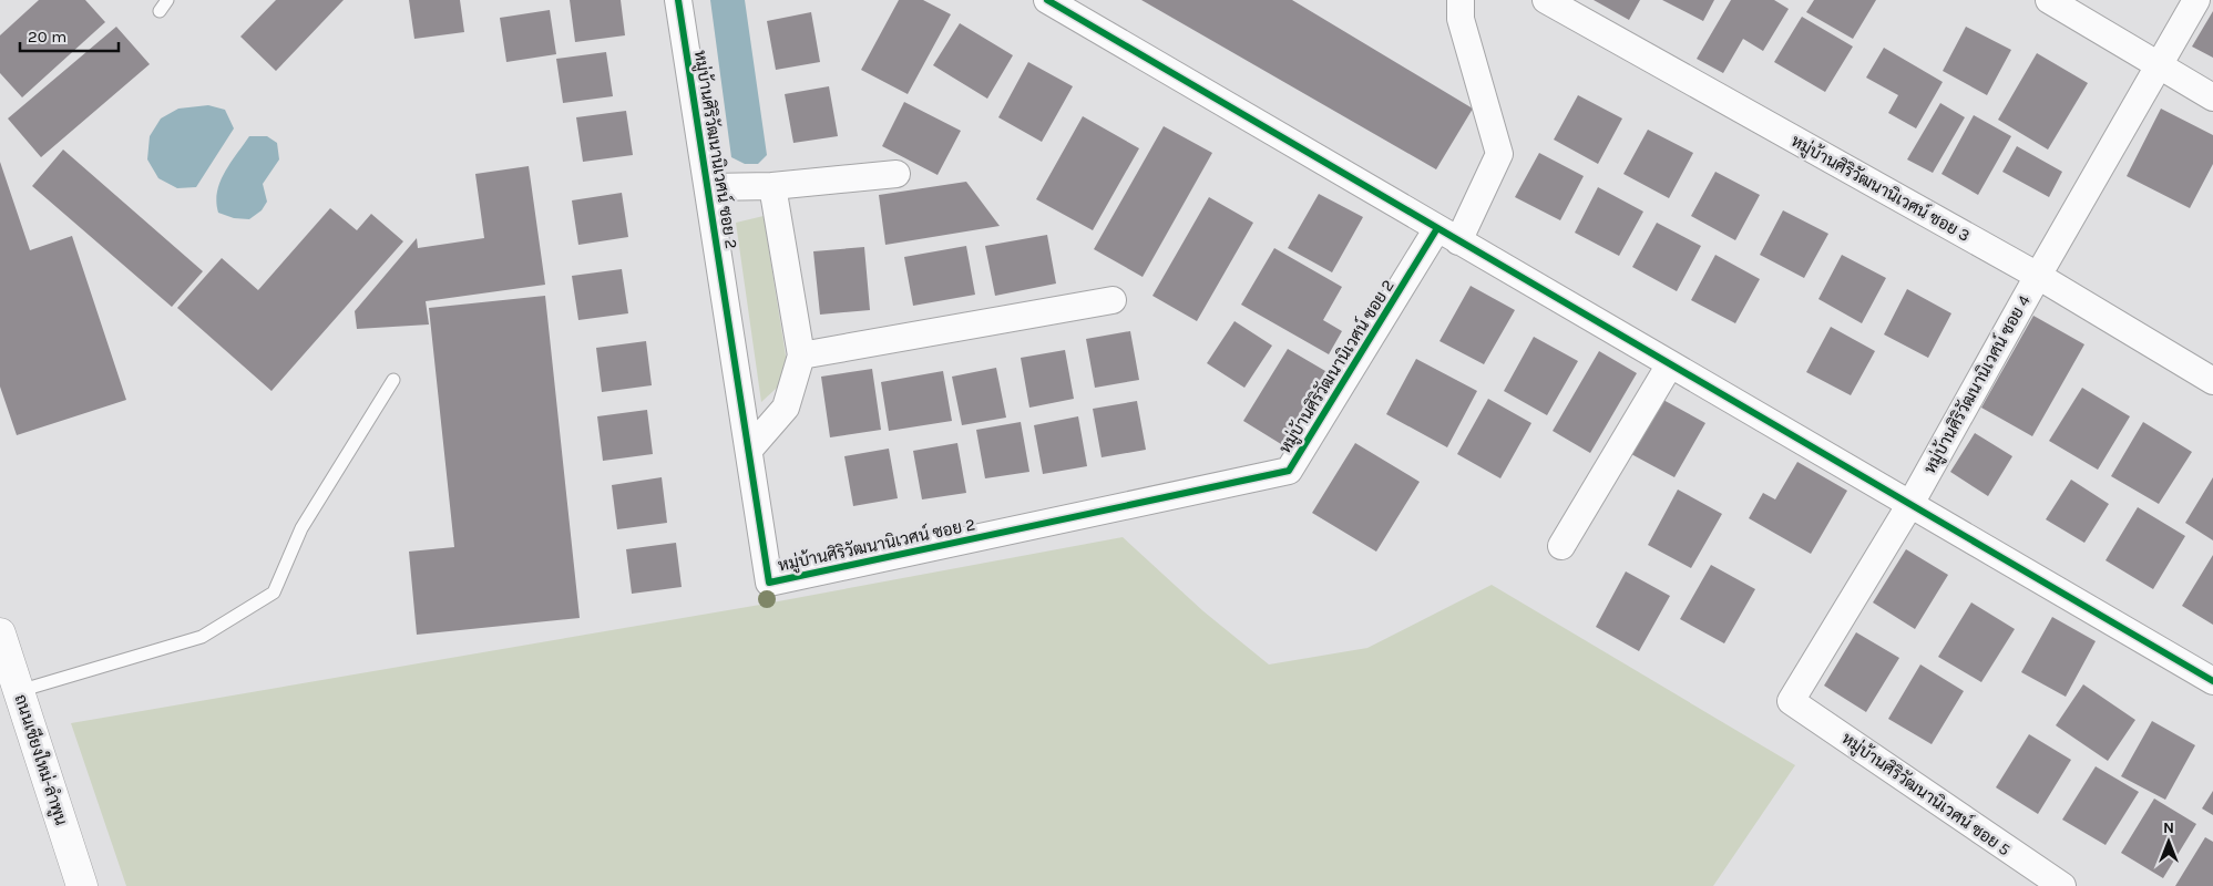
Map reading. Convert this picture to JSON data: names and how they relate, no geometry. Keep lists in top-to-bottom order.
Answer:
{
  "streets": {
    "main road": ["ถนนเชียงใหม่-ลำพูน"],
    "street": [
      "หมู่บ้านศิริวัฒนานิเวศน์ ซอย 2",
      "หมู่บ้านศิริวัฒนานิเวศน์ ซอย 3",
      "หมู่บ้านศิริวัฒนานิเวศน์ ซอย 4",
      "หมู่บ้านศิริวัฒนานิเวศน์ ซอย 5"
    ]
  },
  "crossings": [
    ["หมู่บ้านศิริวัฒนานิเวศน์ ซอย 3", "หมู่บ้านศิริวัฒนานิเวศน์ ซอย 4"],
    ["หมู่บ้านศิริวัฒนานิเวศน์ ซอย 4", "หมู่บ้านศิริวัฒนานิเวศน์ ซอย 5"]
  ],
  "scale_bar": "20 m",
  "north": "top"
}
